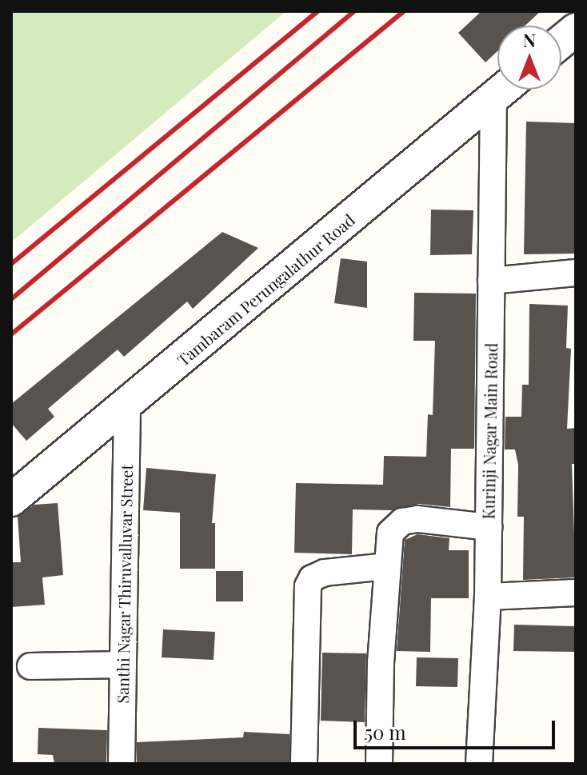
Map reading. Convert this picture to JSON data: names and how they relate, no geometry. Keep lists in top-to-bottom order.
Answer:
{
  "streets": {
    "street": ["Tambaram Perungalathur Road", "Kurinji Nagar Main Road", "Santhi Nagar Thiruvalluvar Street"]
  },
  "crossings": [
    ["Tambaram Perungalathur Road", "Kurinji Nagar Main Road"],
    ["Tambaram Perungalathur Road", "Santhi Nagar Thiruvalluvar Street"]
  ],
  "scale_bar": "50 m",
  "north": "top"
}
